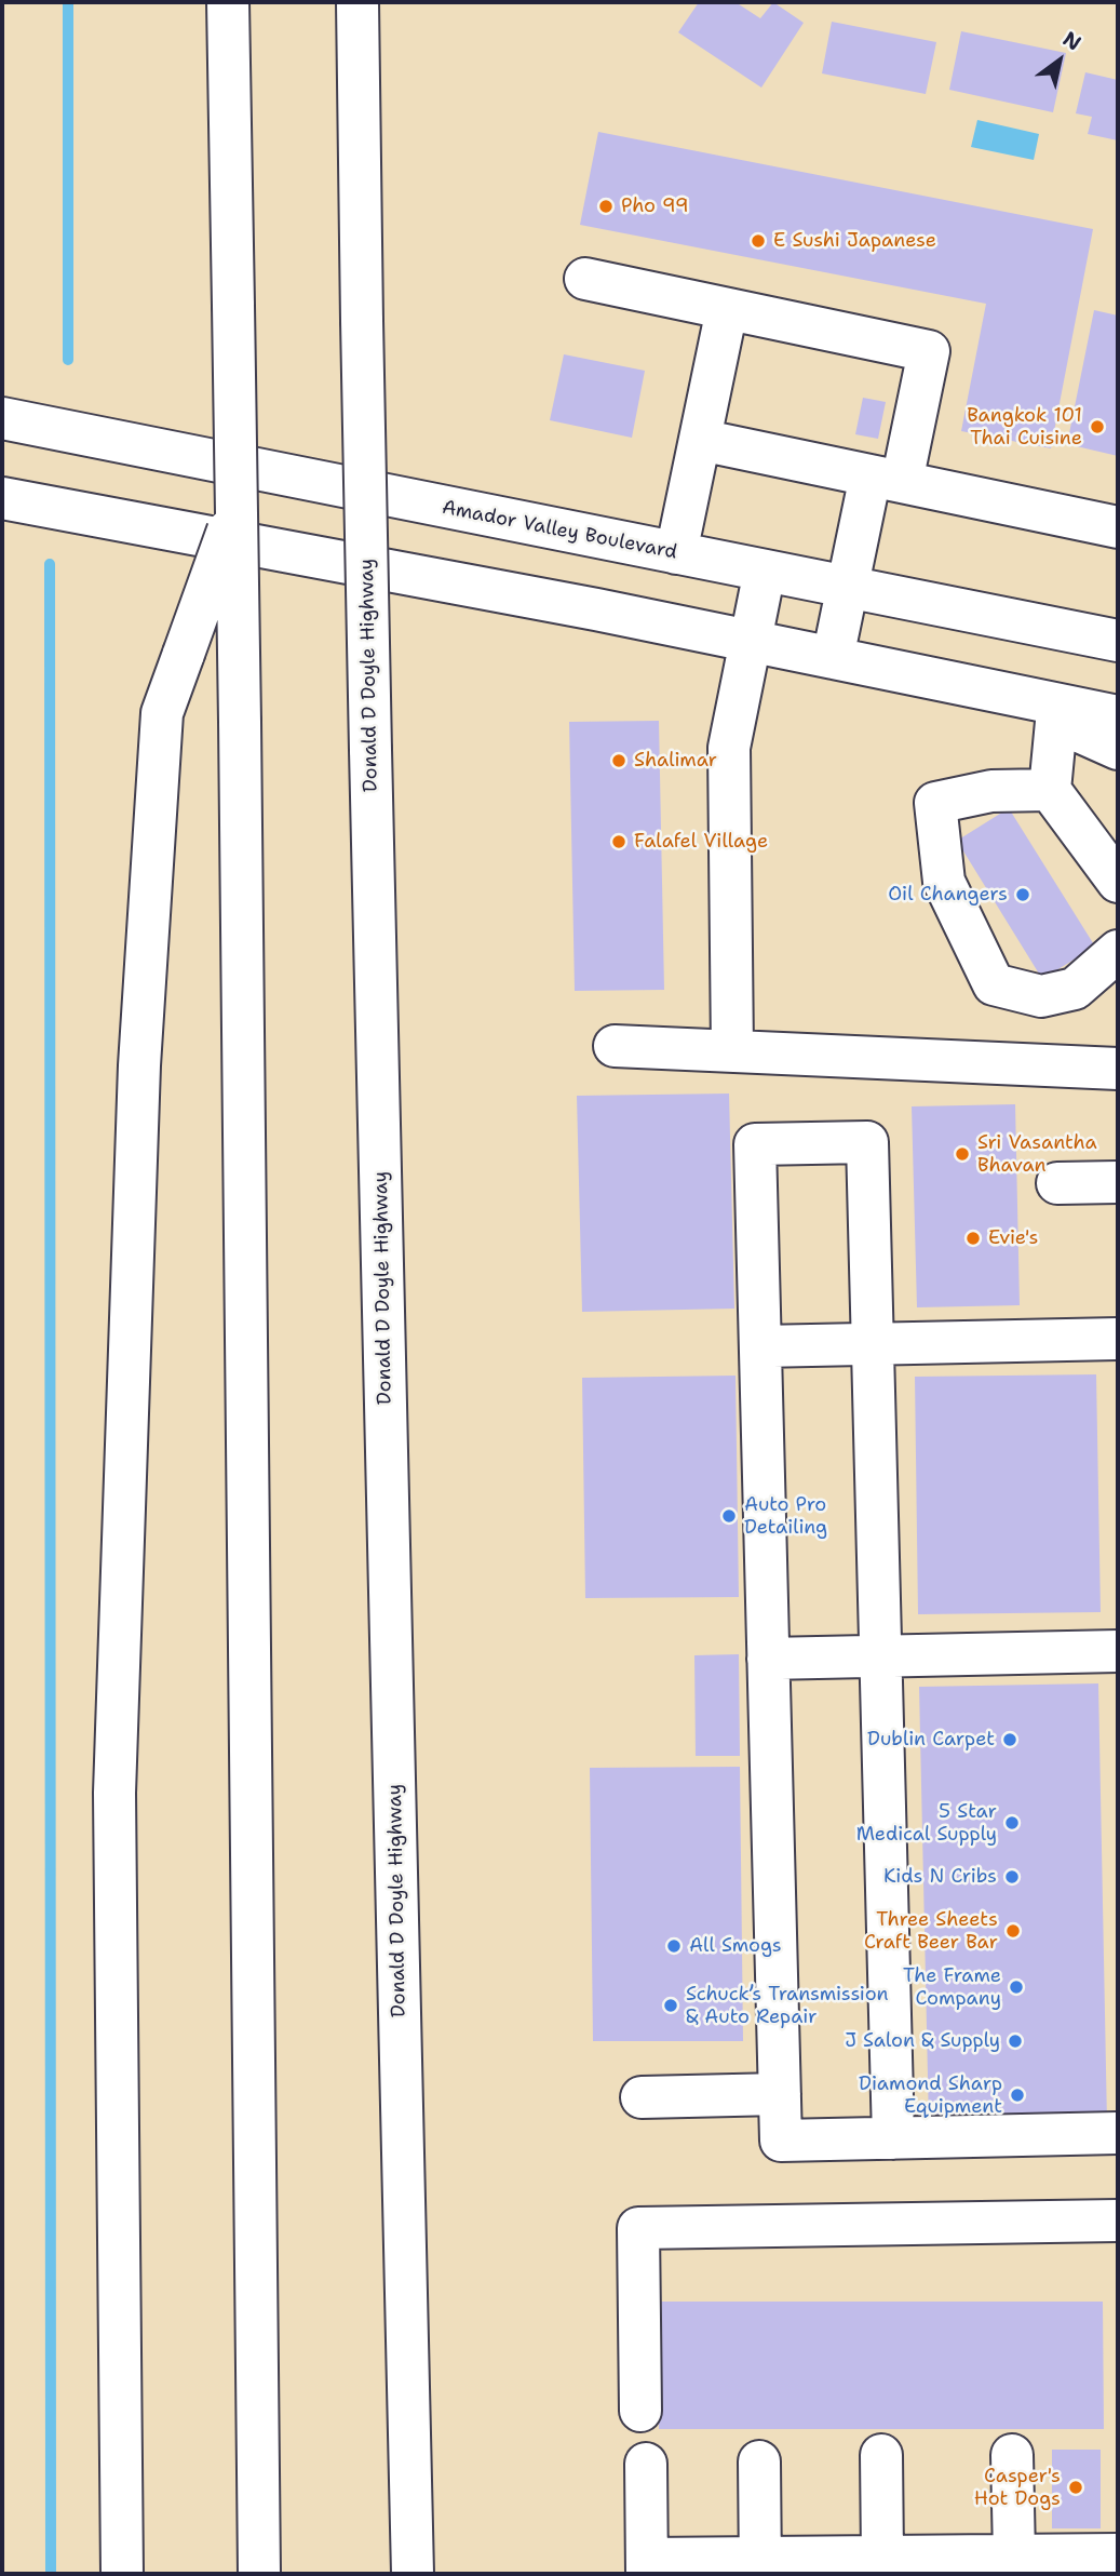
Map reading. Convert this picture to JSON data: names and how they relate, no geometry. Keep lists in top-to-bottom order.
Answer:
{
  "streets": {
    "main road": ["Amador Valley Boulevard", "Donald D Doyle Highway"]
  },
  "places": [
    "Pho 99",
    "E Sushi Japanese",
    "Bangkok 101 Thai Cuisine",
    "Shalimar",
    "Falafel Village",
    "Oil Changers",
    "Sri Vasantha Bhavan",
    "Evie's",
    "Auto Pro Detailing",
    "Dublin Carpet",
    "5 Star Medical Supply",
    "Kids N Cribs",
    "Three Sheets Craft Beer Bar",
    "All Smogs",
    "The Frame Company",
    "Schuck’s Transmission & Auto Repair",
    "J Salon & Supply",
    "Diamond Sharp Equipment",
    "Casper's Hot Dogs"
  ],
  "north": "top right"
}
